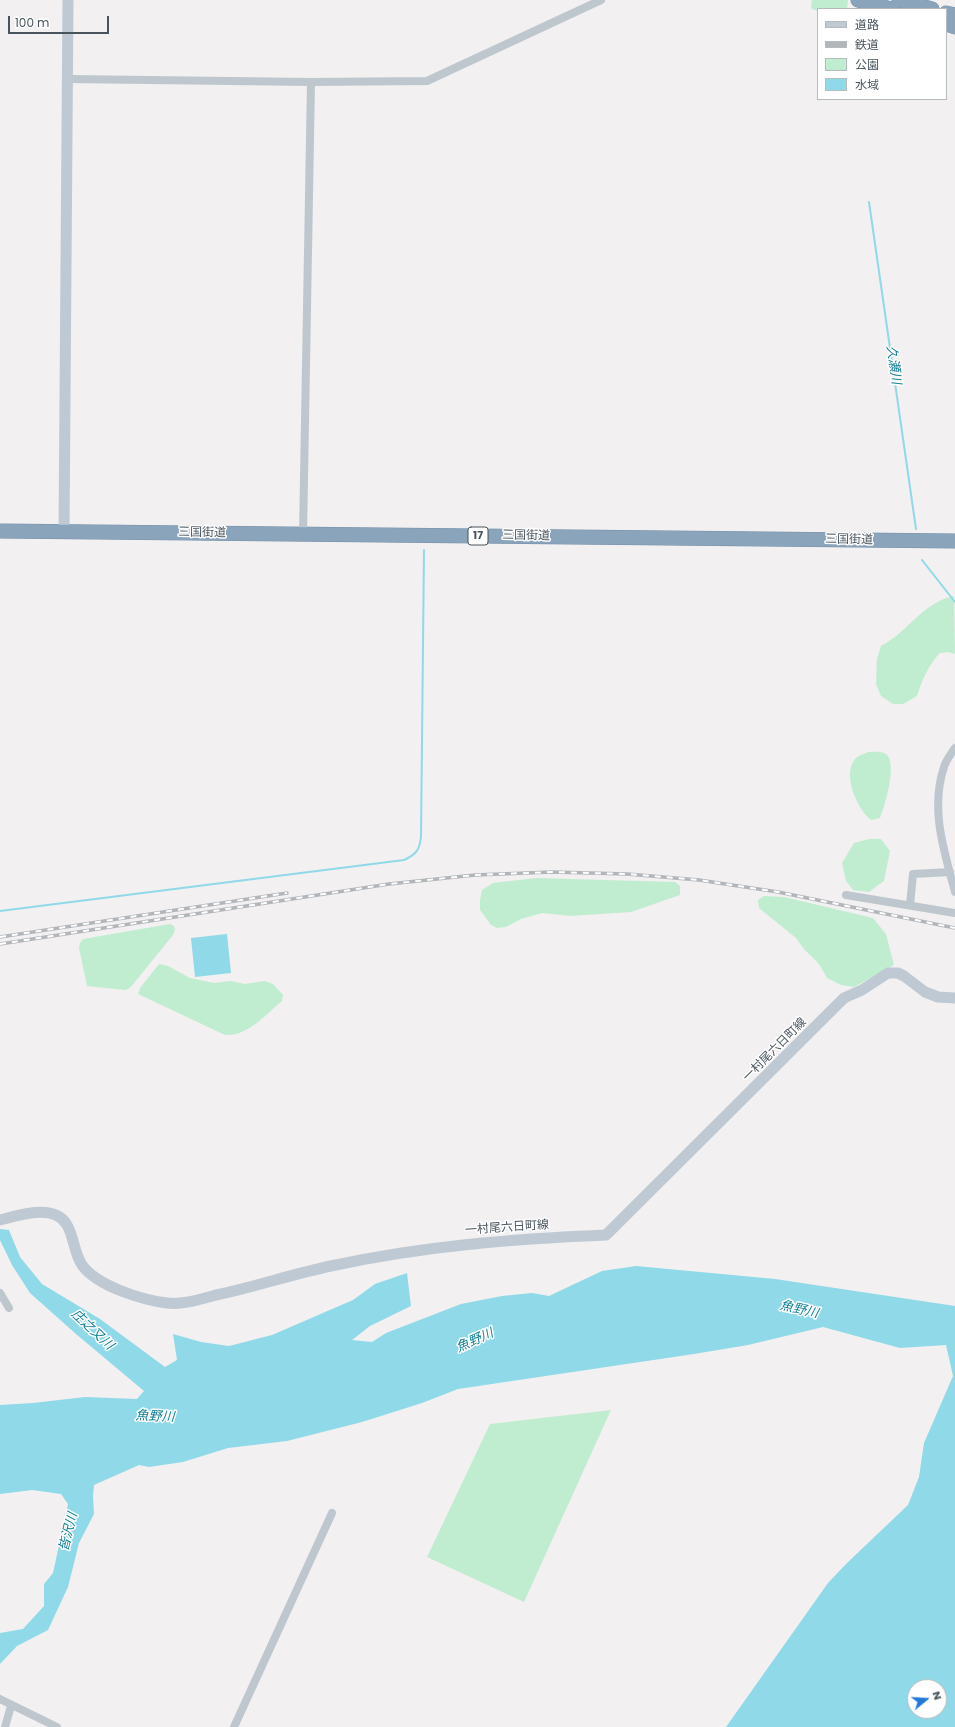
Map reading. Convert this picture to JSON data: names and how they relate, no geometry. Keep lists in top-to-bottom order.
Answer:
{
  "streets": {
    "highway": ["三国街道", "17"],
    "main road": ["一村尾六日町線"]
  },
  "water": [
    "久瀬川",
    "魚野川",
    "庄之又川",
    "皆沢川"
  ],
  "legend": [
    "道路",
    "鉄道",
    "公園",
    "水域"
  ],
  "scale_bar": "100 m",
  "north": "right"
}
